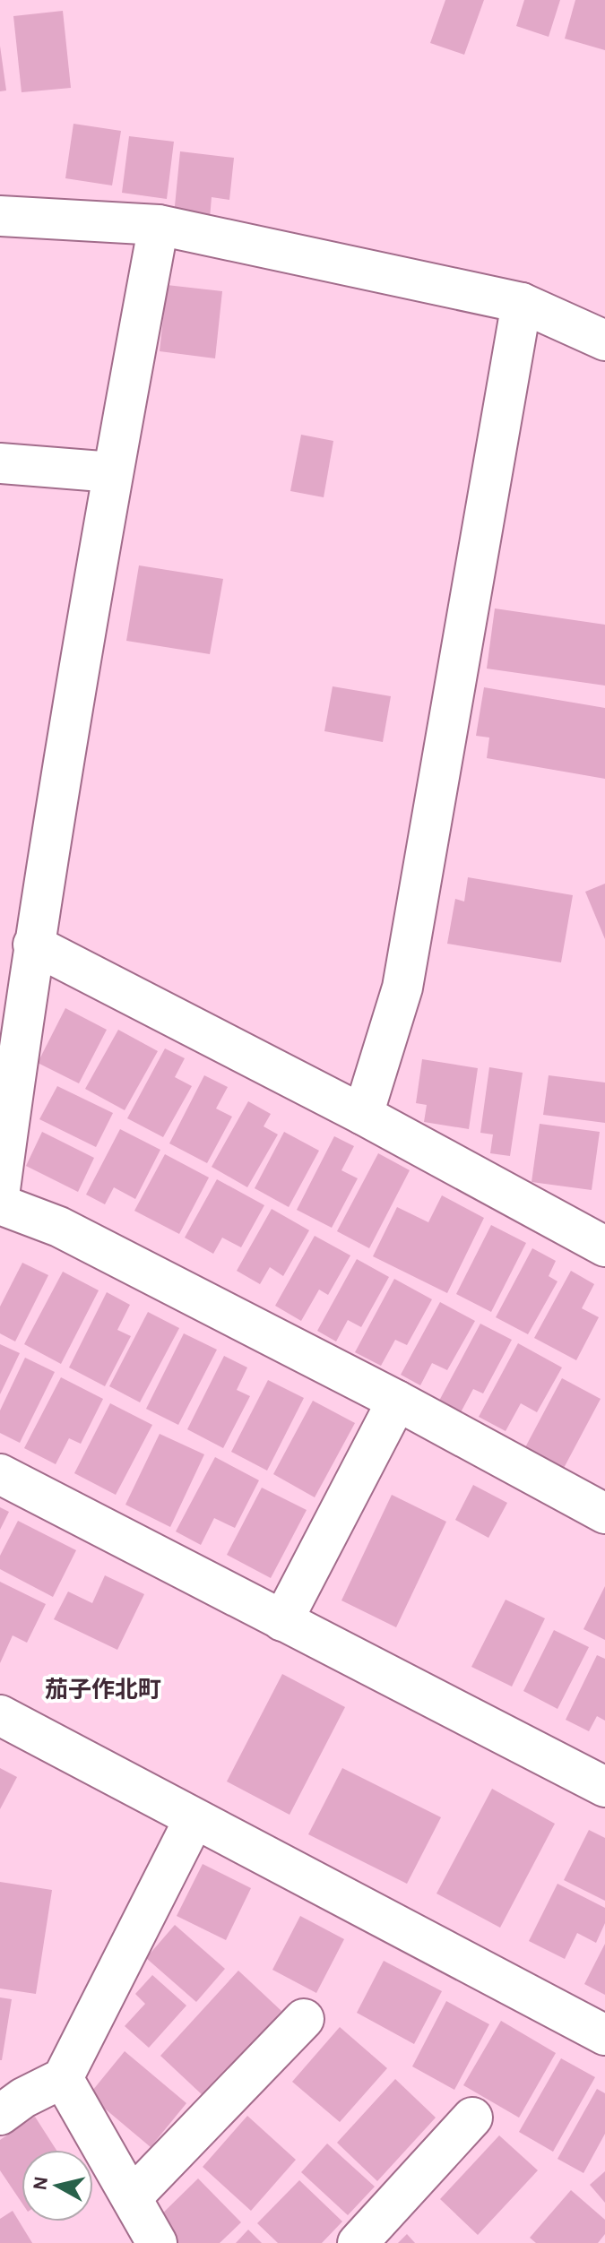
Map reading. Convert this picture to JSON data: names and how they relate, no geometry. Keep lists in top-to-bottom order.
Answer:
{
  "districts": ["茄子作北町"],
  "north": "left"
}
